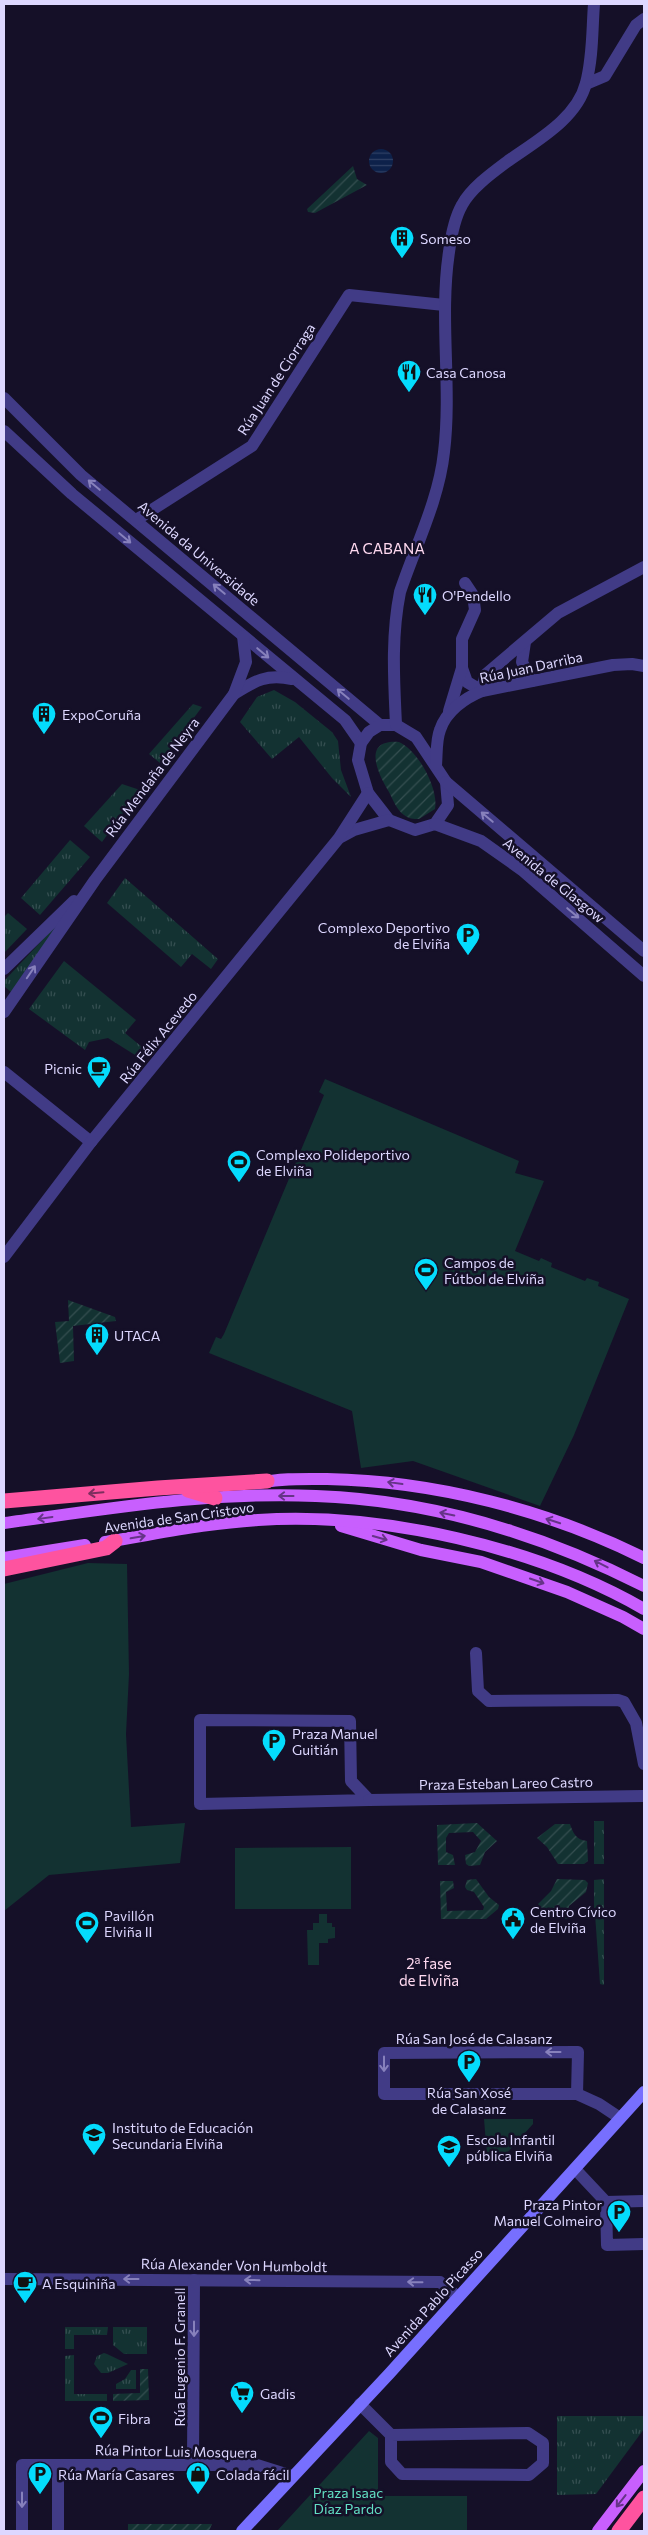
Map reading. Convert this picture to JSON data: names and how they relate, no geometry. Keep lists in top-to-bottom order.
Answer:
{
  "streets": {
    "main road": ["Avenida de San Cristovo"],
    "street": [
      "Rúa Juan de Ciorraga",
      "Avenida da Universidade",
      "Rúa Juan Darriba",
      "Rúa Mendaña de Neyra",
      "Avenida de Glasgow",
      "Rúa Félix Acevedo",
      "Praza Esteban Lareo Castro",
      "Rúa San José de Calasanz",
      "Rúa Alexander Von Humboldt",
      "Avenida Pablo Picasso",
      "Rúa Eugenio F. Granell",
      "Rúa Pintor Luis Mosquera"
    ]
  },
  "crossings": [
    ["Rúa Juan de Ciorraga", "Avenida da Universidade"],
    ["Avenida da Universidade", "Avenida de Glasgow"],
    ["Avenida da Universidade", "Rúa Félix Acevedo"],
    ["Avenida de Glasgow", "Rúa Félix Acevedo"],
    ["Rúa San José de Calasanz", "Avenida Pablo Picasso"],
    ["Rúa Alexander Von Humboldt", "Avenida Pablo Picasso"],
    ["Rúa Alexander Von Humboldt", "Rúa Eugenio F. Granell"],
    ["Avenida Pablo Picasso", "Rúa Pintor Luis Mosquera"],
    ["Rúa Eugenio F. Granell", "Rúa Pintor Luis Mosquera"]
  ],
  "one_way": ["Rúa Alexander Von Humboldt", "Rúa Eugenio F. Granell"],
  "districts": ["A CABANA", "2ª fase de Elviña"],
  "parks": ["Praza Isaac Díaz Pardo"],
  "places": {
    "building": ["Someso", "ExpoCoruña", "UTACA"],
    "restaurant": ["Casa Canosa", "O'Pendello"],
    "parking": [
      "Complexo Deportivo de Elviña",
      "Praza Manuel Guitián",
      "Rúa San Xosé de Calasanz",
      "Praza Pintor Manuel Colmeiro",
      "Rúa María Casares"
    ],
    "cafe": ["Picnic", "A Esquiniña"],
    "sports": [
      "Complexo Polideportivo de Elviña",
      "Campos de Fútbol de Elviña",
      "Pavillón Elviña II",
      "Fibra"
    ],
    "public building": ["Centro Cívico de Elviña"],
    "school or university": ["Instituto de Educación Secundaria Elviña", "Escola Infantil pública Elviña"],
    "supermarket": ["Gadis"],
    "shop": ["Colada fácil"]
  }
}
